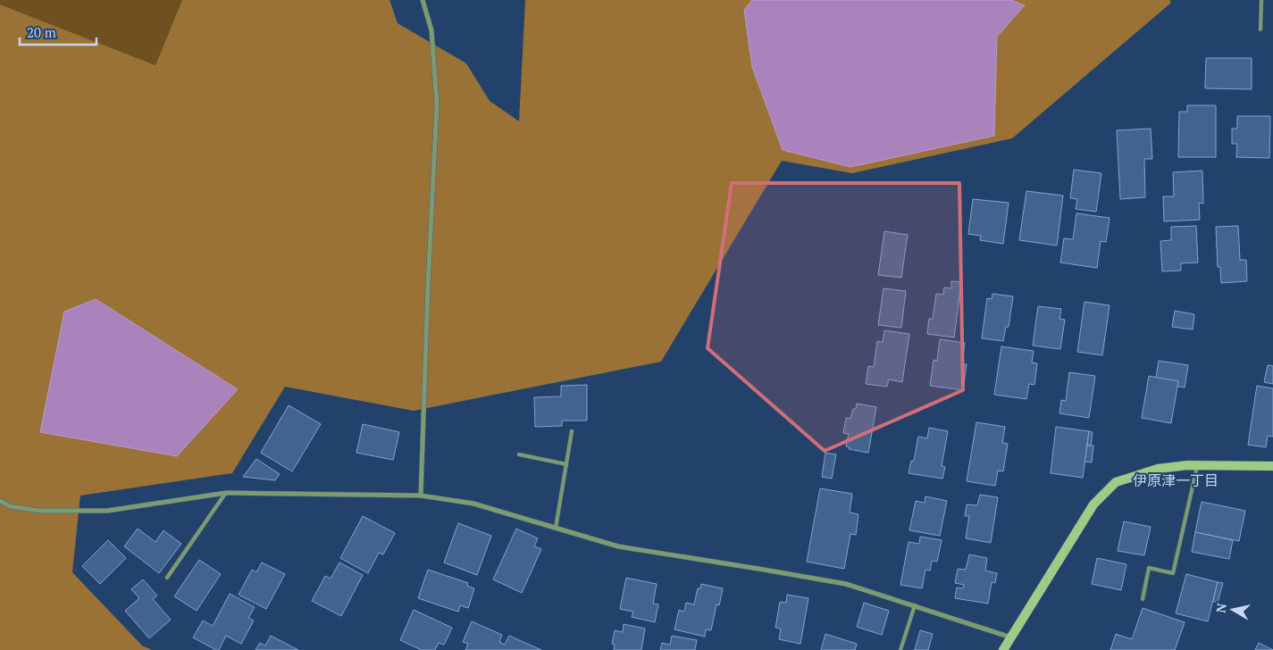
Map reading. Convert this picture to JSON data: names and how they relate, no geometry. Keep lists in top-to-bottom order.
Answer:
{
  "districts": ["伊原津一丁目"],
  "scale_bar": "20 m",
  "north": "left"
}
